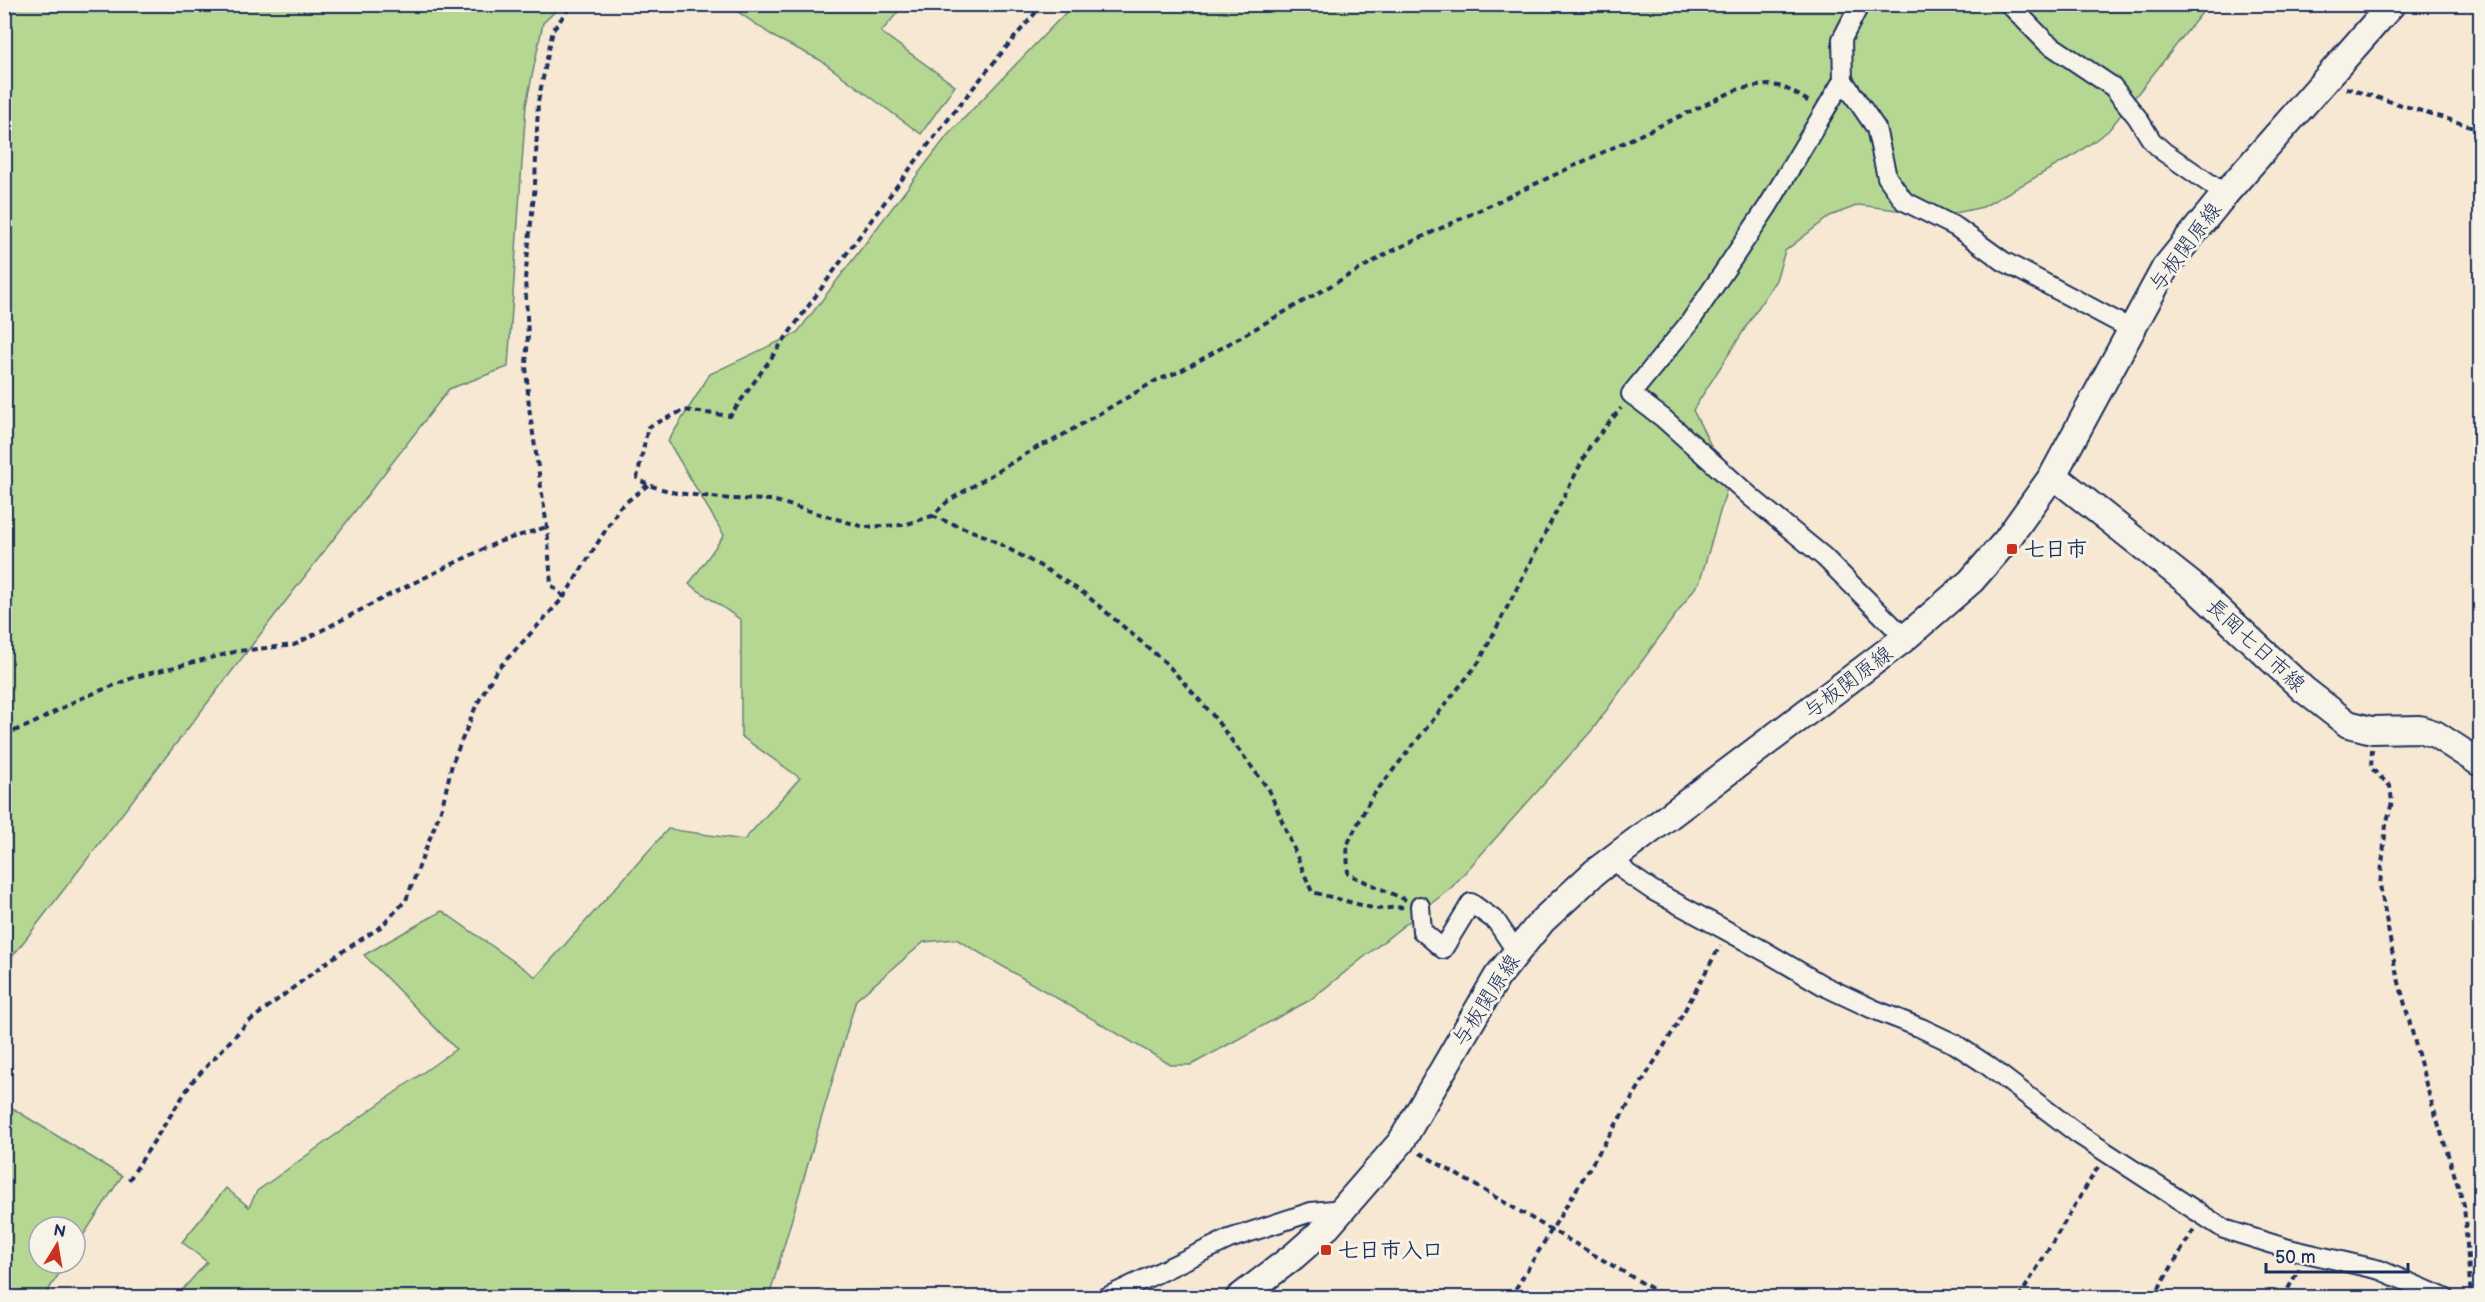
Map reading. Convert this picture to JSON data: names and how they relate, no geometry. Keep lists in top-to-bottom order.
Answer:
{
  "streets": {
    "main road": ["与板関原線", "長岡七日市線"]
  },
  "crossings": [
    ["与板関原線", "長岡七日市線"]
  ],
  "places": {
    "transit": ["七日市", "七日市入口"]
  },
  "scale_bar": "50 m",
  "north": "top"
}
